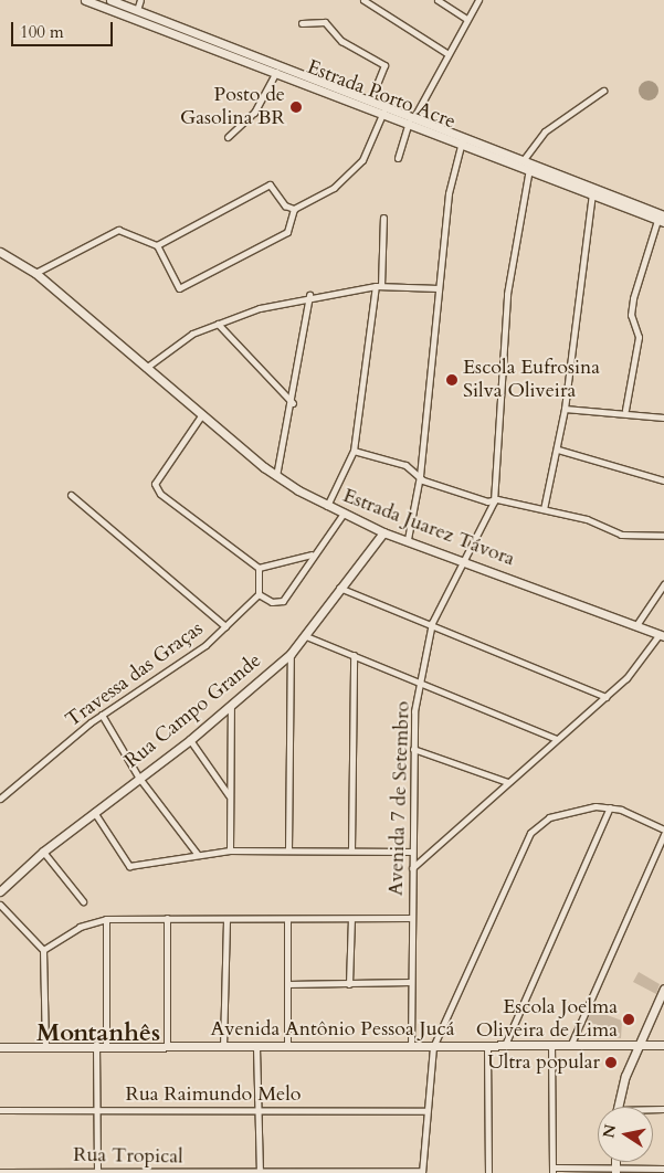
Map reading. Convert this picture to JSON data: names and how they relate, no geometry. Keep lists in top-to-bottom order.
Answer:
{
  "streets": {
    "street": [
      "Estrada Porto Acre",
      "Estrada Juarez Távora",
      "Travessa das Graças",
      "Rua Campo Grande",
      "Avenida 7 de Setembro",
      "Avenida Antônio Pessoa Jucá",
      "Rua Raimundo Melo",
      "Rua Tropical"
    ]
  },
  "crossings": [
    ["Estrada Juarez Távora", "Rua Campo Grande"],
    ["Estrada Juarez Távora", "Avenida 7 de Setembro"],
    ["Avenida 7 de Setembro", "Avenida Antônio Pessoa Jucá"]
  ],
  "districts": ["Montanhês"],
  "places": [
    "Posto de Gasolina BR",
    "Escola Eufrosina Silva Oliveira",
    "Escola Joelma Oliveira de Lima",
    "Ultra popular"
  ],
  "scale_bar": "100 m",
  "north": "left"
}
